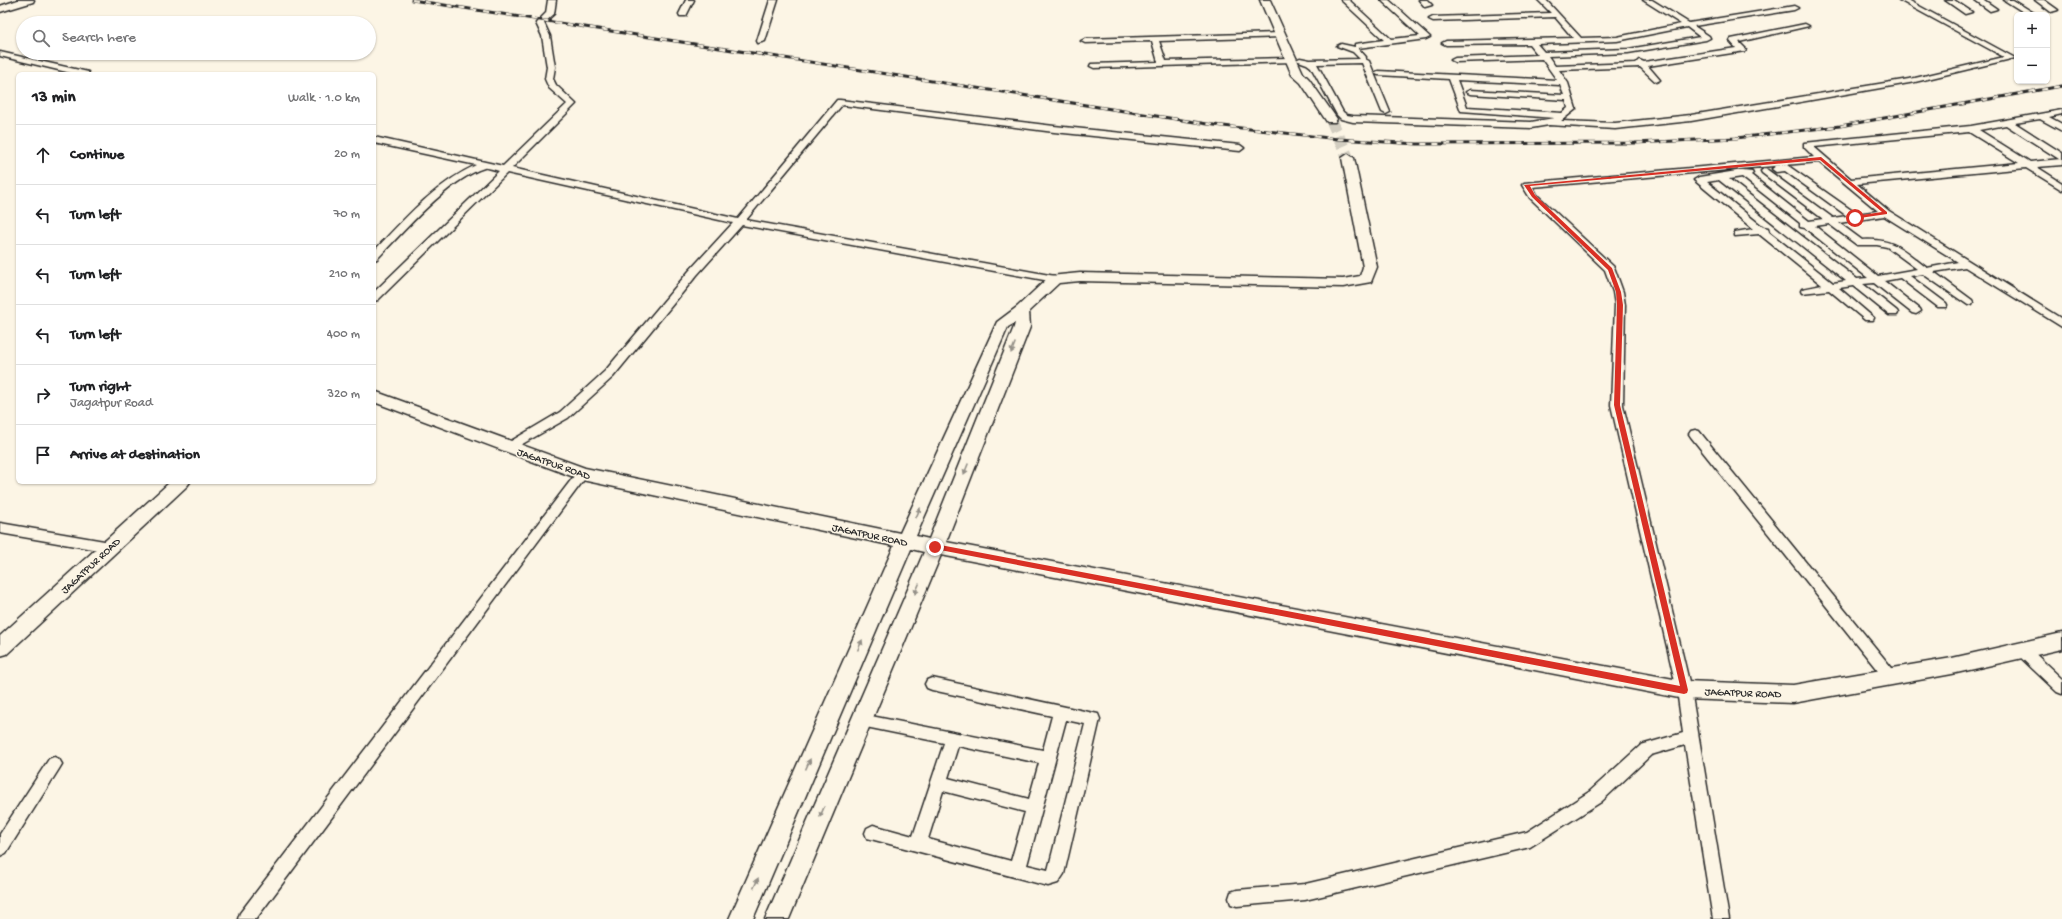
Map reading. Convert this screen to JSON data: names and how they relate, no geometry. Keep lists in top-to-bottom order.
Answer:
{
  "streets": {
    "street": ["JAGATPUR ROAD"]
  },
  "page": {
    "map_buttons": ["+", "−"],
    "search": "Search here",
    "heading": ["13 min", "Walk · 1.0 km"],
    "list": [
      ["Continue", "20 m"],
      ["Turn left", "70 m"],
      ["Turn left", "210 m"],
      ["Turn left", "400 m"],
      ["Turn right", "Jagatpur Road", "320 m"],
      "Arrive at destination"
    ]
  }
}
